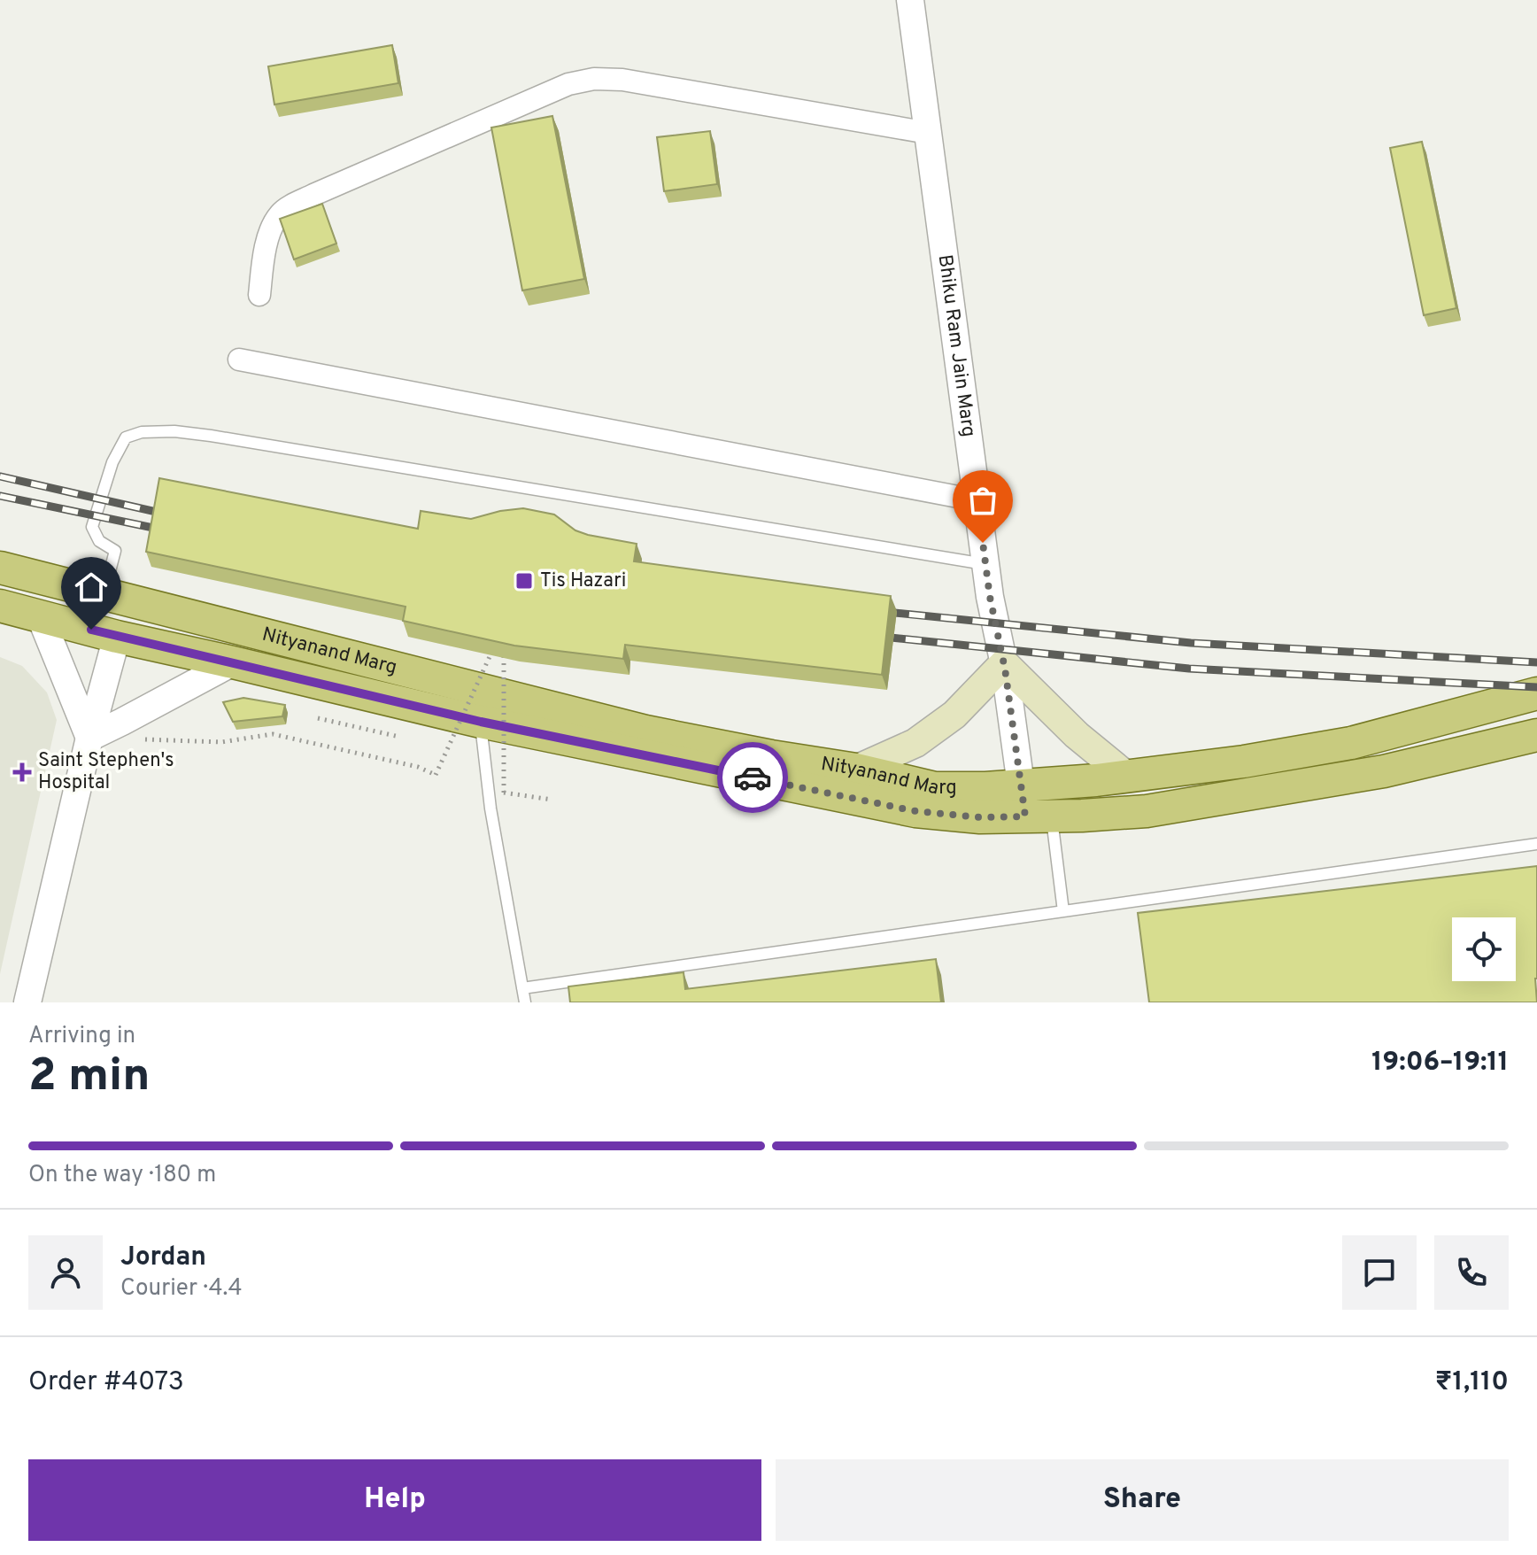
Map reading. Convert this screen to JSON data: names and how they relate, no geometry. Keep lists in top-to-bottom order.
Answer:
{
  "streets": {
    "main road": ["Nityanand Marg"],
    "street": ["Bhiku Ram Jain Marg"]
  },
  "crossings": [
    ["Bhiku Ram Jain Marg", "Nityanand Marg"]
  ],
  "places": {
    "transit": ["Tis Hazari"],
    "health": ["Saint Stephen's Hospital"]
  },
  "page": {
    "heading": ["2 min", "Arriving in", "19:06–19:11"],
    "panel": [
      "Jordan",
      "Courier · 4.4",
      "Order #4073",
      "₹1,110"
    ],
    "bar": "On the way · 180 m",
    "buttons": ["Help", "Share"]
  }
}
